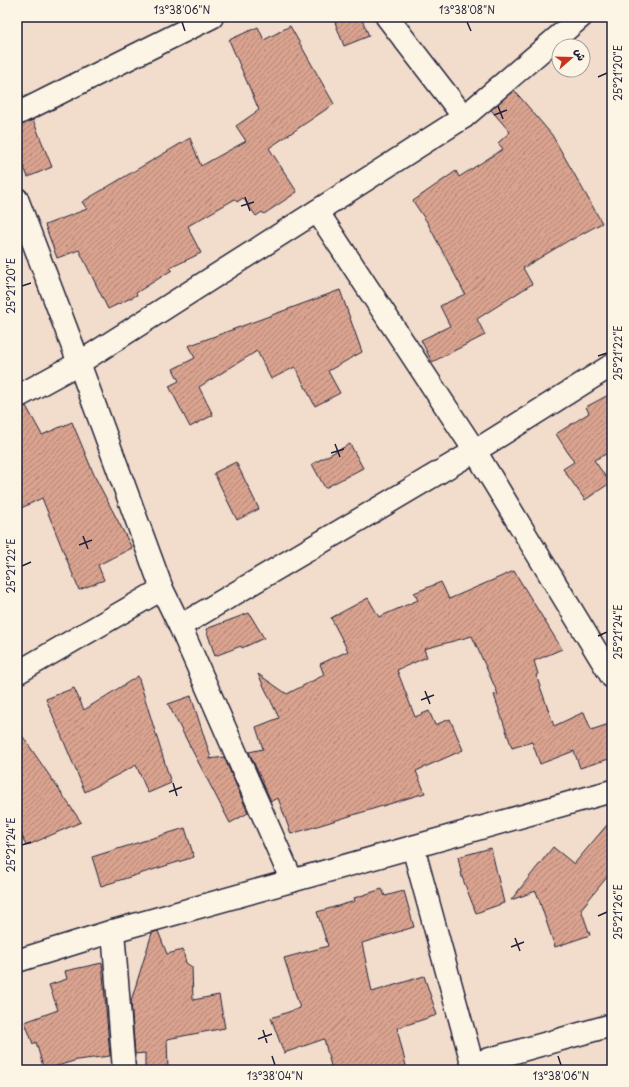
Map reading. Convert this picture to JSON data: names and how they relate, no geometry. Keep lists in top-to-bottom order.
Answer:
{
  "north": "right",
  "coordinates": [
    "13°38'06\"N",
    "13°38'08\"N",
    "25°21'20\"E",
    "25°21'22\"E",
    "25°21'24\"E",
    "25°21'26\"E",
    "13°38'04\"N"
  ]
}
